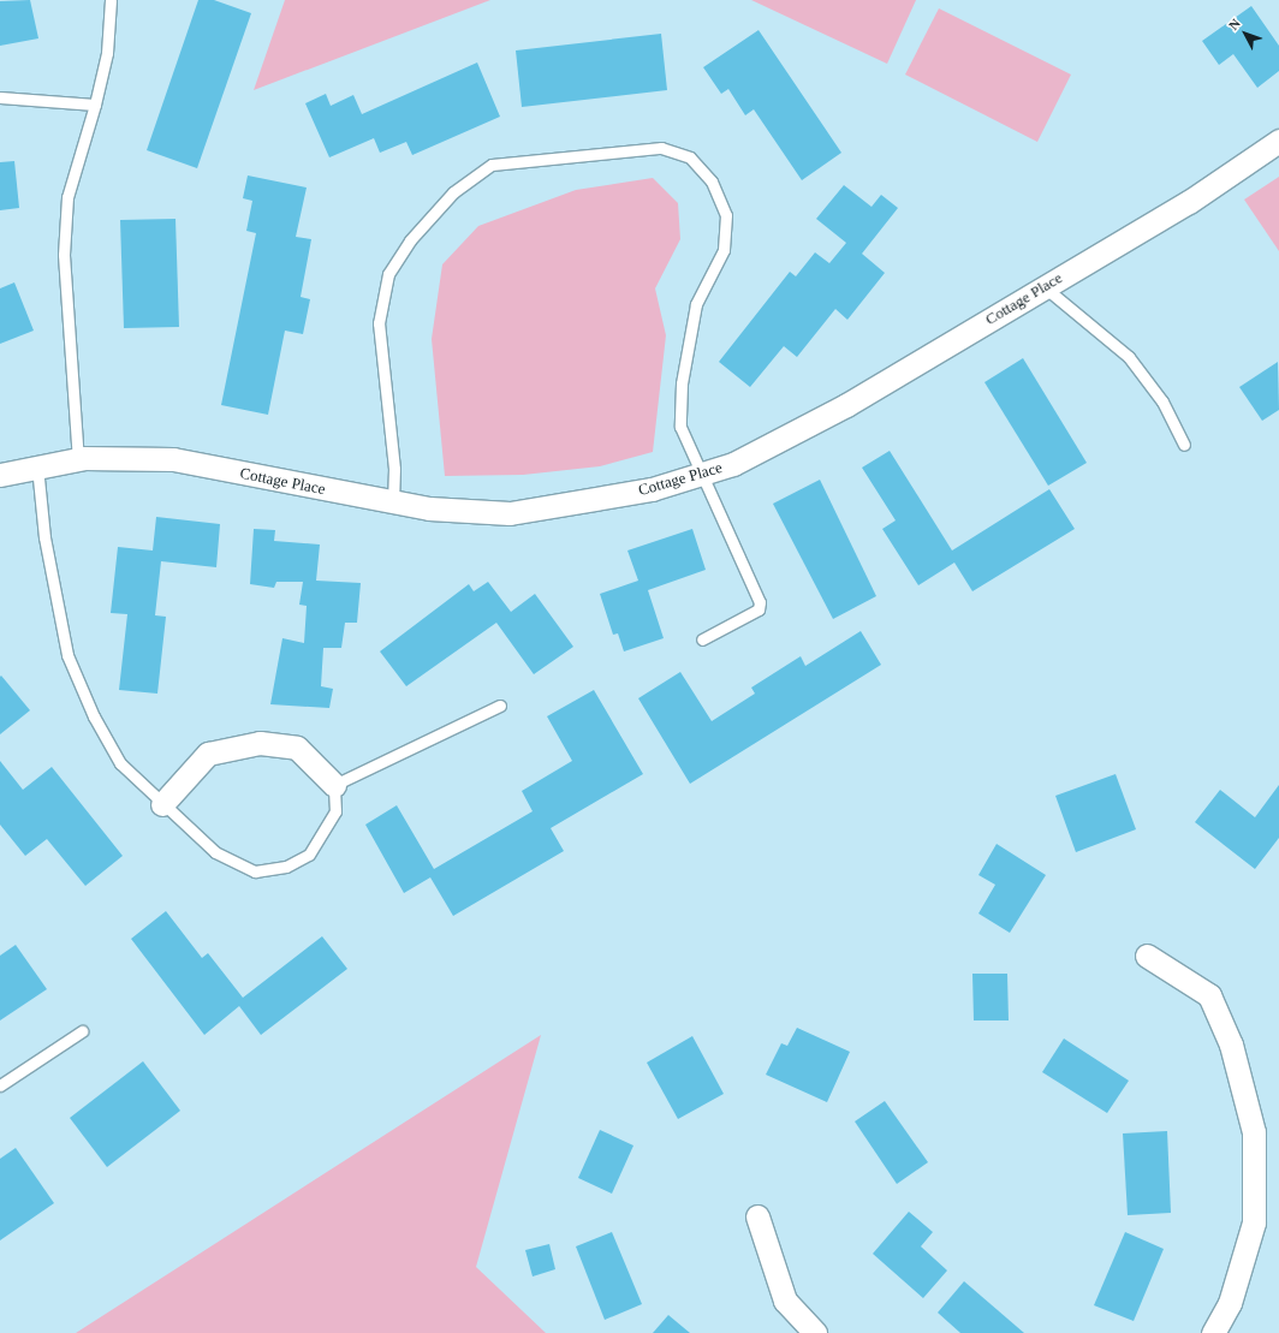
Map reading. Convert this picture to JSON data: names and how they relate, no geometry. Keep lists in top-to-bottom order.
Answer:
{
  "streets": {
    "street": ["Cottage Place"]
  },
  "north": "top left"
}
